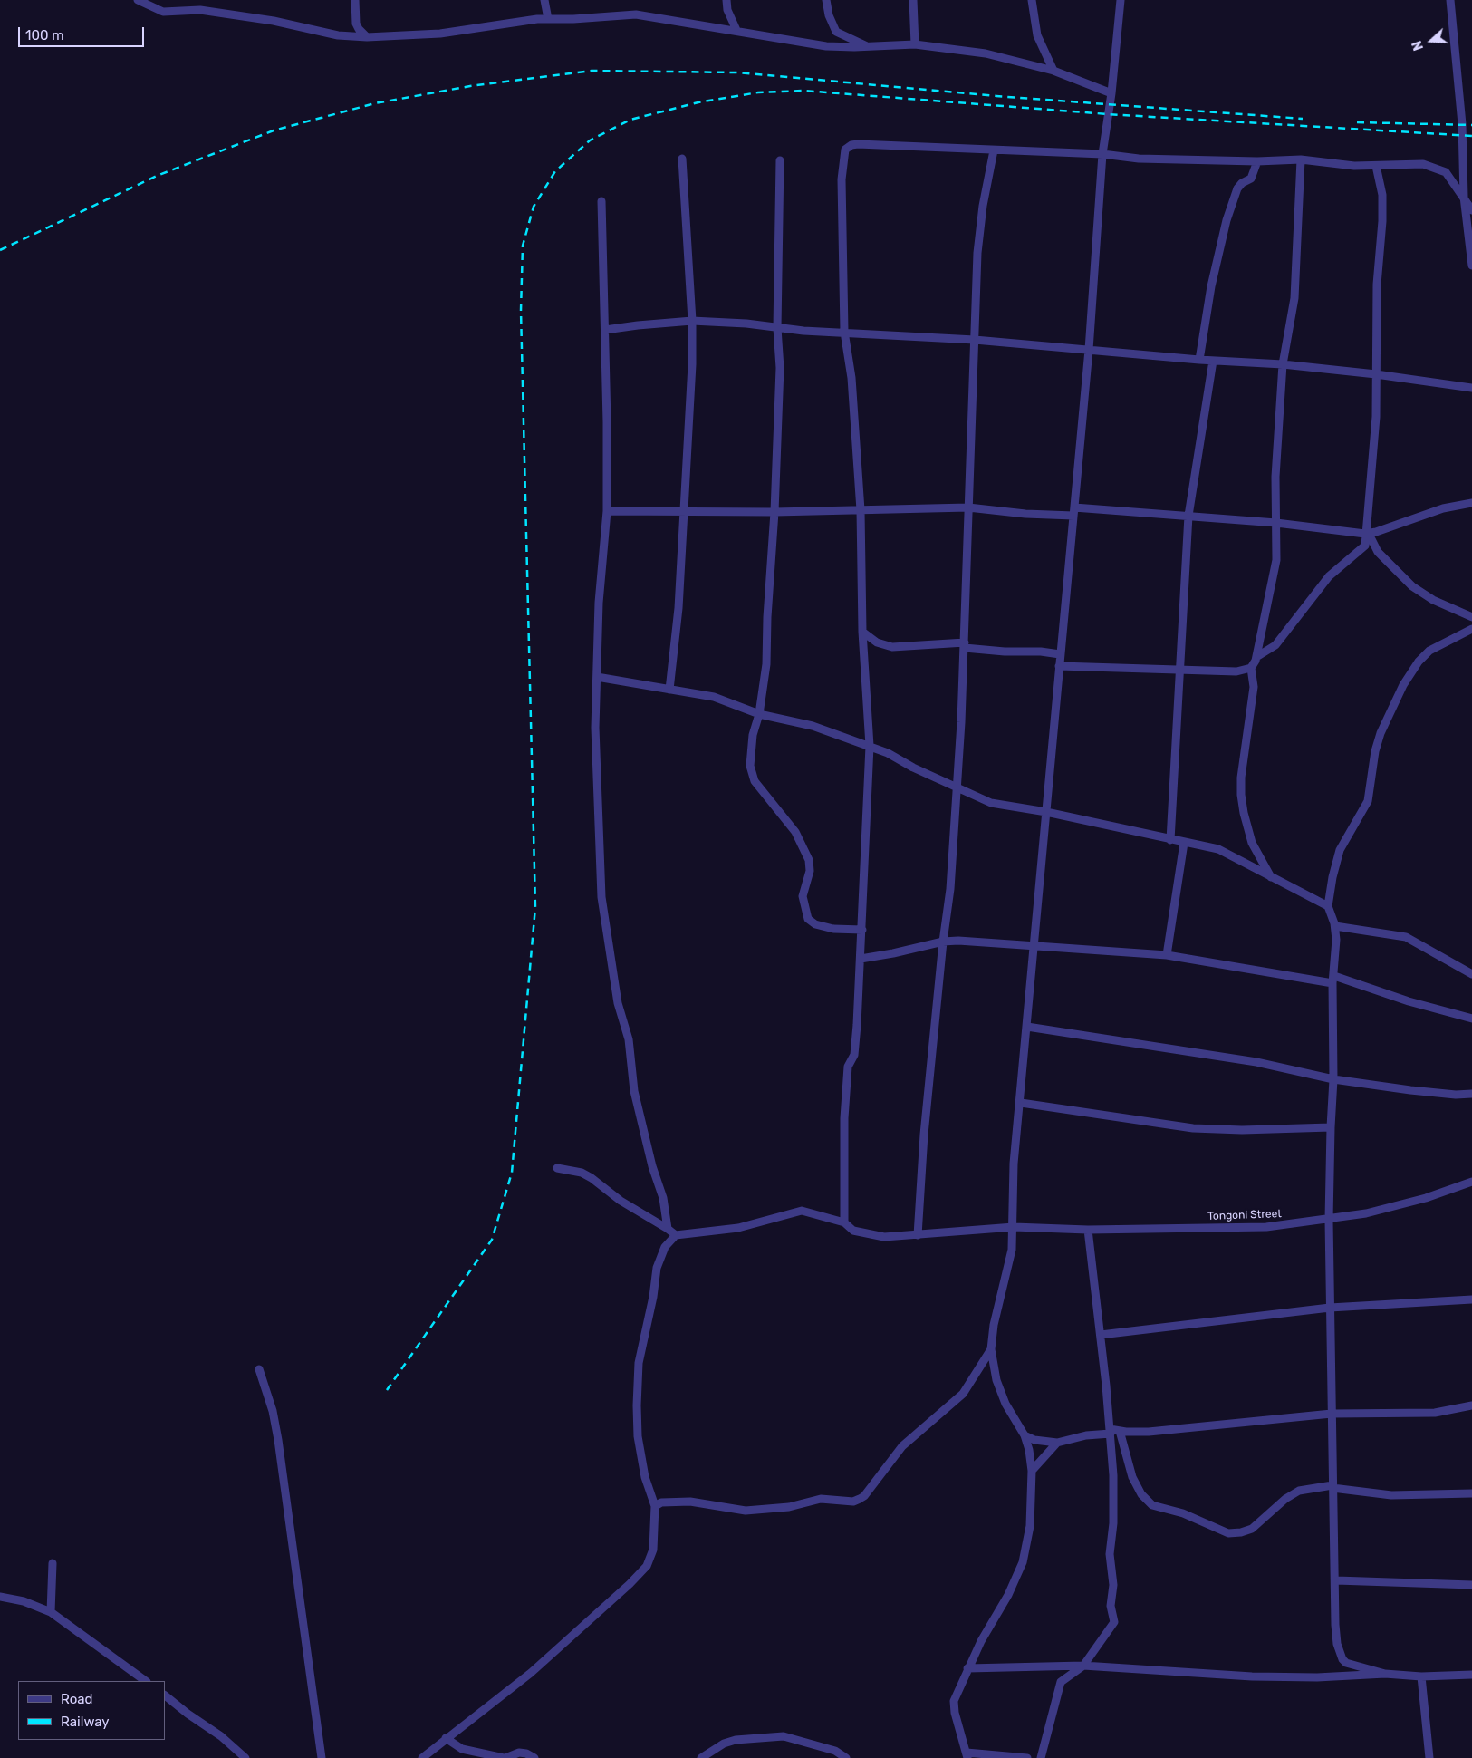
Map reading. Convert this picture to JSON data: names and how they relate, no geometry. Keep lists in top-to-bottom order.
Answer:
{
  "streets": {
    "street": ["Tongoni Street"]
  },
  "legend": ["Road", "Railway"],
  "scale_bar": "100 m",
  "north": "left"
}
